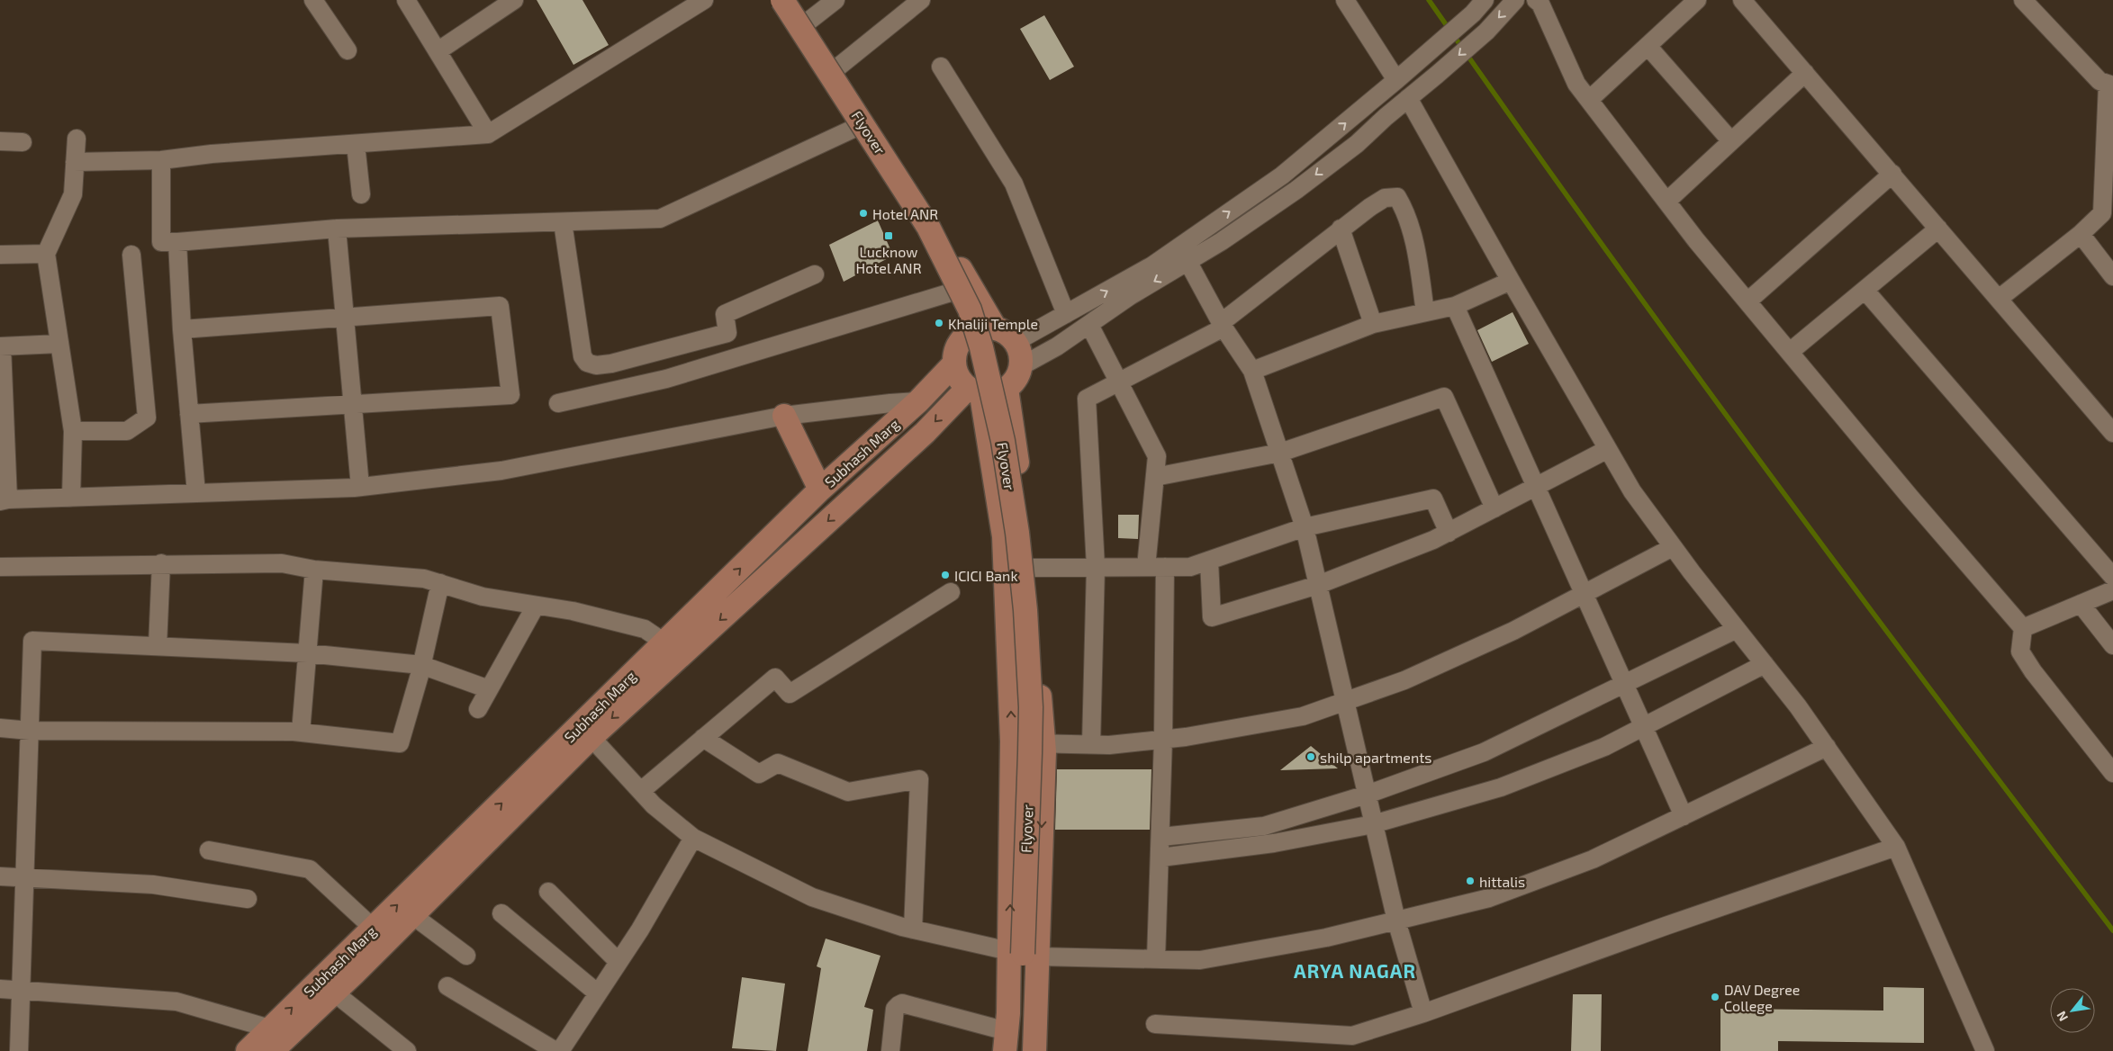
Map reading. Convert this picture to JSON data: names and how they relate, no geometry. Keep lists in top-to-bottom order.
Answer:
{
  "streets": {
    "main road": ["Flyover", "Subhash Marg"]
  },
  "districts": ["ARYA NAGAR"],
  "places": {
    "other": [
      "Hotel ANR",
      "Khaliji Temple",
      "ICICI Bank",
      "shilp apartments",
      "hittalis",
      "DAV Degree College"
    ],
    "transit": ["Lucknow Hotel ANR"]
  },
  "north": "bottom left"
}
